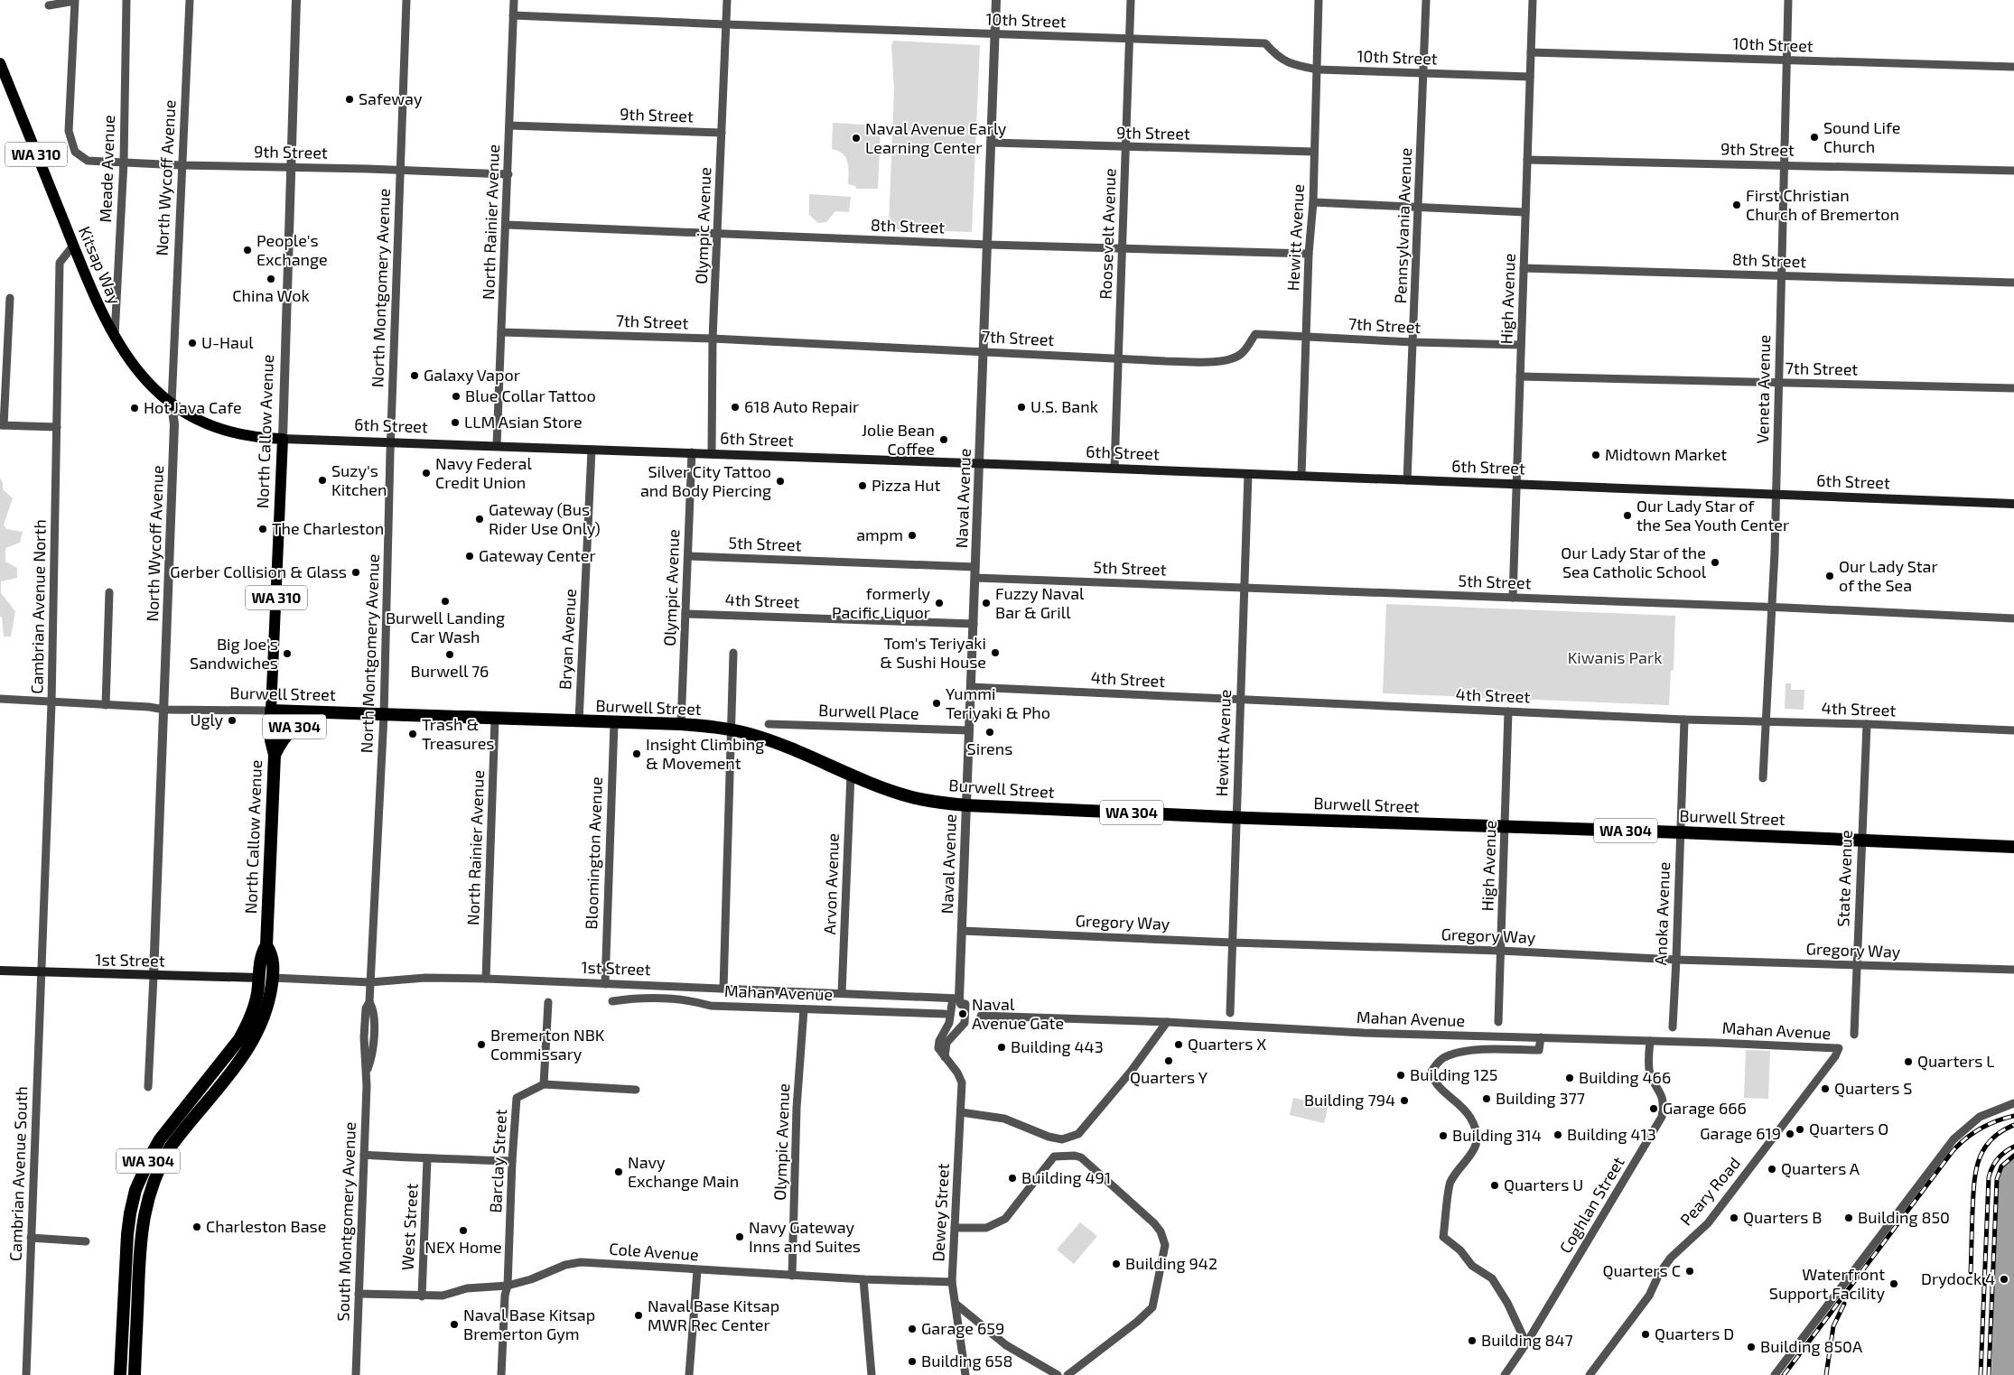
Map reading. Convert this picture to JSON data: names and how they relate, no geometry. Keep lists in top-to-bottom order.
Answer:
{
  "streets": {
    "highway": ["North Callow Avenue", "Burwell Street", "WA 304"],
    "main road": [
      "WA 310",
      "Kitsap Way",
      "6th Street",
      "1st Street"
    ],
    "street": [
      "10th Street",
      "9th Street",
      "Meade Avenue",
      "North Wycoff Avenue",
      "North Rainier Avenue",
      "Olympic Avenue",
      "Pennsylvania Avenue",
      "8th Street",
      "Roosevelt Avenue",
      "Hewitt Avenue",
      "North Montgomery Avenue",
      "High Avenue",
      "7th Street",
      "Veneta Avenue",
      "Naval Avenue",
      "5th Street",
      "4th Street",
      "Cambrian Avenue North",
      "Bryan Avenue",
      "Burwell Place",
      "Bloomington Avenue",
      "State Avenue",
      "Arvon Avenue",
      "Anoka Avenue",
      "Gregory Way",
      "Mahan Avenue",
      "Barclay Street",
      "Cambrian Avenue South",
      "Peary Road",
      "Coghlan Street",
      "Dewey Street",
      "South Montgomery Avenue",
      "West Street",
      "Cole Avenue"
    ]
  },
  "crossings": [
    ["10th Street", "North Rainier Avenue"],
    ["10th Street", "Olympic Avenue"],
    ["10th Street", "Pennsylvania Avenue"],
    ["10th Street", "Roosevelt Avenue"],
    ["10th Street", "Hewitt Avenue"],
    ["10th Street", "High Avenue"],
    ["10th Street", "Veneta Avenue"],
    ["10th Street", "Naval Avenue"],
    ["9th Street", "Meade Avenue"],
    ["9th Street", "North Wycoff Avenue"],
    ["9th Street", "North Rainier Avenue"],
    ["9th Street", "Olympic Avenue"],
    ["9th Street", "Roosevelt Avenue"],
    ["9th Street", "Hewitt Avenue"],
    ["9th Street", "North Montgomery Avenue"],
    ["9th Street", "High Avenue"],
    ["9th Street", "Veneta Avenue"],
    ["9th Street", "North Callow Avenue"],
    ["9th Street", "Naval Avenue"],
    ["Meade Avenue", "Kitsap Way"],
    ["North Wycoff Avenue", "Kitsap Way"],
    ["North Wycoff Avenue", "Burwell Street"],
    ["North Wycoff Avenue", "1st Street"],
    ["North Rainier Avenue", "8th Street"],
    ["North Rainier Avenue", "7th Street"],
    ["North Rainier Avenue", "6th Street"],
    ["North Rainier Avenue", "Burwell Street"],
    ["North Rainier Avenue", "1st Street"],
    ["Olympic Avenue", "8th Street"],
    ["Olympic Avenue", "7th Street"],
    ["Olympic Avenue", "6th Street"],
    ["Olympic Avenue", "5th Street"],
    ["Olympic Avenue", "4th Street"],
    ["Olympic Avenue", "Burwell Street"],
    ["Olympic Avenue", "Mahan Avenue"],
    ["Olympic Avenue", "Cole Avenue"],
    ["Pennsylvania Avenue", "7th Street"],
    ["Pennsylvania Avenue", "6th Street"],
    ["8th Street", "Roosevelt Avenue"],
    ["8th Street", "Hewitt Avenue"],
    ["8th Street", "High Avenue"],
    ["8th Street", "Veneta Avenue"],
    ["8th Street", "Naval Avenue"],
    ["Roosevelt Avenue", "7th Street"],
    ["Roosevelt Avenue", "6th Street"],
    ["Hewitt Avenue", "7th Street"],
    ["Hewitt Avenue", "6th Street"],
    ["Hewitt Avenue", "5th Street"],
    ["Hewitt Avenue", "4th Street"],
    ["Hewitt Avenue", "Burwell Street"],
    ["Hewitt Avenue", "Gregory Way"],
    ["Kitsap Way", "6th Street"],
    ["Kitsap Way", "Cambrian Avenue North"],
    ["North Montgomery Avenue", "6th Street"],
    ["North Montgomery Avenue", "Burwell Street"],
    ["North Montgomery Avenue", "1st Street"],
    ["North Montgomery Avenue", "South Montgomery Avenue"],
    ["High Avenue", "7th Street"],
    ["High Avenue", "6th Street"],
    ["High Avenue", "5th Street"],
    ["High Avenue", "4th Street"],
    ["High Avenue", "Burwell Street"],
    ["High Avenue", "Gregory Way"],
    ["7th Street", "Veneta Avenue"],
    ["7th Street", "Naval Avenue"],
    ["Veneta Avenue", "6th Street"],
    ["Veneta Avenue", "5th Street"],
    ["Veneta Avenue", "4th Street"],
    ["6th Street", "North Callow Avenue"],
    ["6th Street", "Naval Avenue"],
    ["6th Street", "Bryan Avenue"],
    ["North Callow Avenue", "Burwell Street"],
    ["North Callow Avenue", "WA 304"],
    ["North Callow Avenue", "1st Street"],
    ["Naval Avenue", "5th Street"],
    ["Naval Avenue", "4th Street"],
    ["Naval Avenue", "Burwell Street"],
    ["Naval Avenue", "Burwell Place"],
    ["Naval Avenue", "Gregory Way"],
    ["Naval Avenue", "1st Street"],
    ["Naval Avenue", "Dewey Street"],
    ["4th Street", "State Avenue"],
    ["4th Street", "Anoka Avenue"],
    ["Cambrian Avenue North", "Burwell Street"],
    ["Cambrian Avenue North", "1st Street"],
    ["Cambrian Avenue North", "Cambrian Avenue South"],
    ["Bryan Avenue", "Burwell Street"],
    ["Burwell Street", "WA 304"],
    ["Burwell Street", "Bloomington Avenue"],
    ["Burwell Street", "State Avenue"],
    ["Burwell Street", "Arvon Avenue"],
    ["Burwell Street", "Anoka Avenue"],
    ["WA 304", "1st Street"],
    ["Bloomington Avenue", "1st Street"],
    ["State Avenue", "Gregory Way"],
    ["Arvon Avenue", "1st Street"],
    ["Anoka Avenue", "Gregory Way"],
    ["1st Street", "Cambrian Avenue South"],
    ["1st Street", "Dewey Street"],
    ["1st Street", "South Montgomery Avenue"],
    ["Mahan Avenue", "Peary Road"],
    ["Mahan Avenue", "Coghlan Street"],
    ["Barclay Street", "Cole Avenue"],
    ["Dewey Street", "Cole Avenue"],
    ["South Montgomery Avenue", "Cole Avenue"],
    ["West Street", "Cole Avenue"]
  ],
  "parks": ["Kiwanis Park"],
  "places": [
    "Safeway",
    "Sound Life Church",
    "Naval Avenue Early Learning Center",
    "First Christian Church of Bremerton",
    "People's Exchange",
    "China Wok",
    "U-Haul",
    "Galaxy Vapor",
    "Blue Collar Tattoo",
    "618 Auto Repair",
    "U.S. Bank",
    "Hot Java Cafe",
    "LLM Asian Store",
    "Jolie Bean Coffee",
    "Midtown Market",
    "Navy Federal Credit Union",
    "Suzy's Kitchen",
    "Silver City Tattoo and Body Piercing",
    "Pizza Hut",
    "Our Lady Star of the Sea Youth Center",
    "Gateway (Bus Rider Use Only)",
    "The Charleston",
    "ampm",
    "Gateway Center",
    "Our Lady Star of the Sea Catholic School",
    "Gerber Collision & Glass",
    "Our Lady Star of the Sea",
    "Burwell Landing Car Wash",
    "formerly Pacific Liquor",
    "Fuzzy Naval Bar & Grill",
    "Tom's Teriyaki & Sushi House",
    "Big Joe's Sandwiches",
    "Burwell 76",
    "Yummi Teriyaki & Pho",
    "Ugly",
    "Sirens",
    "Trash & Treasures",
    "Insight Climbing & Movement",
    "Naval Avenue Gate",
    "Bremerton NBK Commissary",
    "Quarters X",
    "Building 443",
    "Quarters Y",
    "Quarters L",
    "Building 125",
    "Building 466",
    "Quarters S",
    "Building 377",
    "Building 794",
    "Garage 666",
    "Quarters O",
    "Garage 619",
    "Building 413",
    "Building 314",
    "Quarters A",
    "Navy Exchange Main",
    "Building 491",
    "Quarters U",
    "Quarters B",
    "Building 850",
    "Charleston Base",
    "NEX Home",
    "Navy Gateway Inns and Suites",
    "Building 942",
    "Quarters C",
    "Drydock 4",
    "Waterfront Support Facility",
    "Naval Base Kitsap MWR Rec Center",
    "Naval Base Kitsap Bremerton Gym",
    "Garage 659",
    "Quarters D",
    "Building 847",
    "Building 850A",
    "Building 658"
  ]
}
